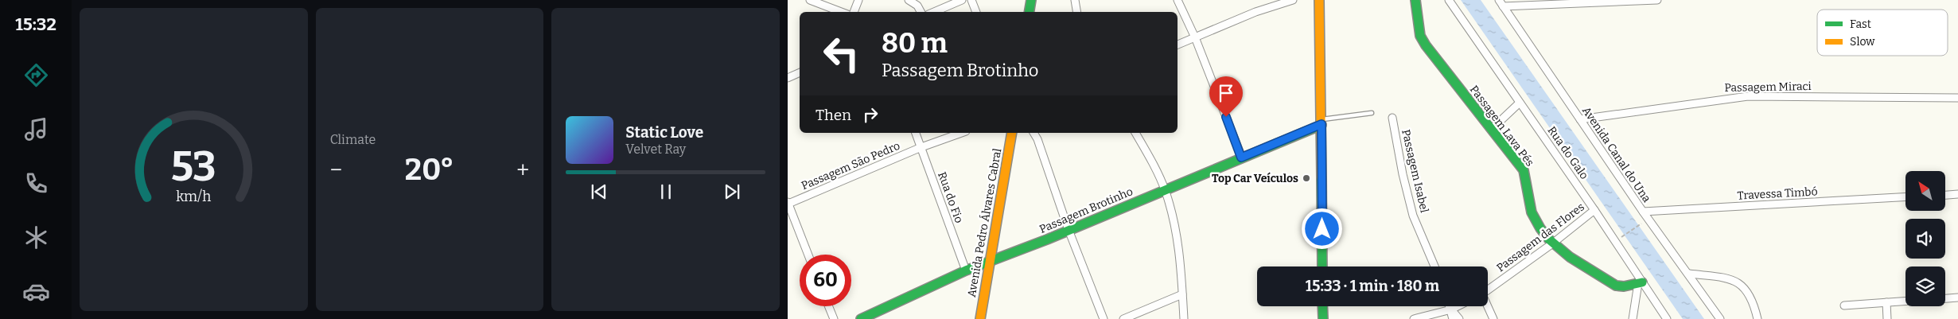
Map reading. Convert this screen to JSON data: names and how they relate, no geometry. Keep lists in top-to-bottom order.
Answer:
{
  "streets": {
    "street": [
      "Passagem Miraci",
      "Passagem Lava Pés",
      "Rua do Galo",
      "Avenida Canal do Una",
      "Passagem São Pedro",
      "Passagem Isabel",
      "Travessa Timbó",
      "Rua do Fio",
      "Passagem Brotinho",
      "Avenida Pedro Álvares Cabral",
      "Passagem das Flores"
    ]
  },
  "crossings": [
    ["Passagem Miraci", "Avenida Canal do Una"],
    ["Passagem Lava Pés", "Rua do Galo"],
    ["Passagem Lava Pés", "Passagem das Flores"],
    ["Rua do Galo", "Passagem das Flores"],
    ["Avenida Canal do Una", "Travessa Timbó"],
    ["Passagem São Pedro", "Rua do Fio"],
    ["Rua do Fio", "Passagem Brotinho"],
    ["Passagem Brotinho", "Avenida Pedro Álvares Cabral"]
  ],
  "places": ["Top Car Veículos"],
  "legend": ["Fast", "Slow"],
  "north": "top left",
  "page": {
    "tabs": "15:32",
    "tile": "Climate",
    "turn": ["80 m", "Passagem Brotinho"],
    "then": "Then",
    "song": ["Static Love", "Velvet Ray"],
    "heat": ["−", "20°", "+"],
    "limit": "60",
    "trip": "15:33 · 1 min · 180 m",
    "gauge": ["53", "km/h"]
  }
}
